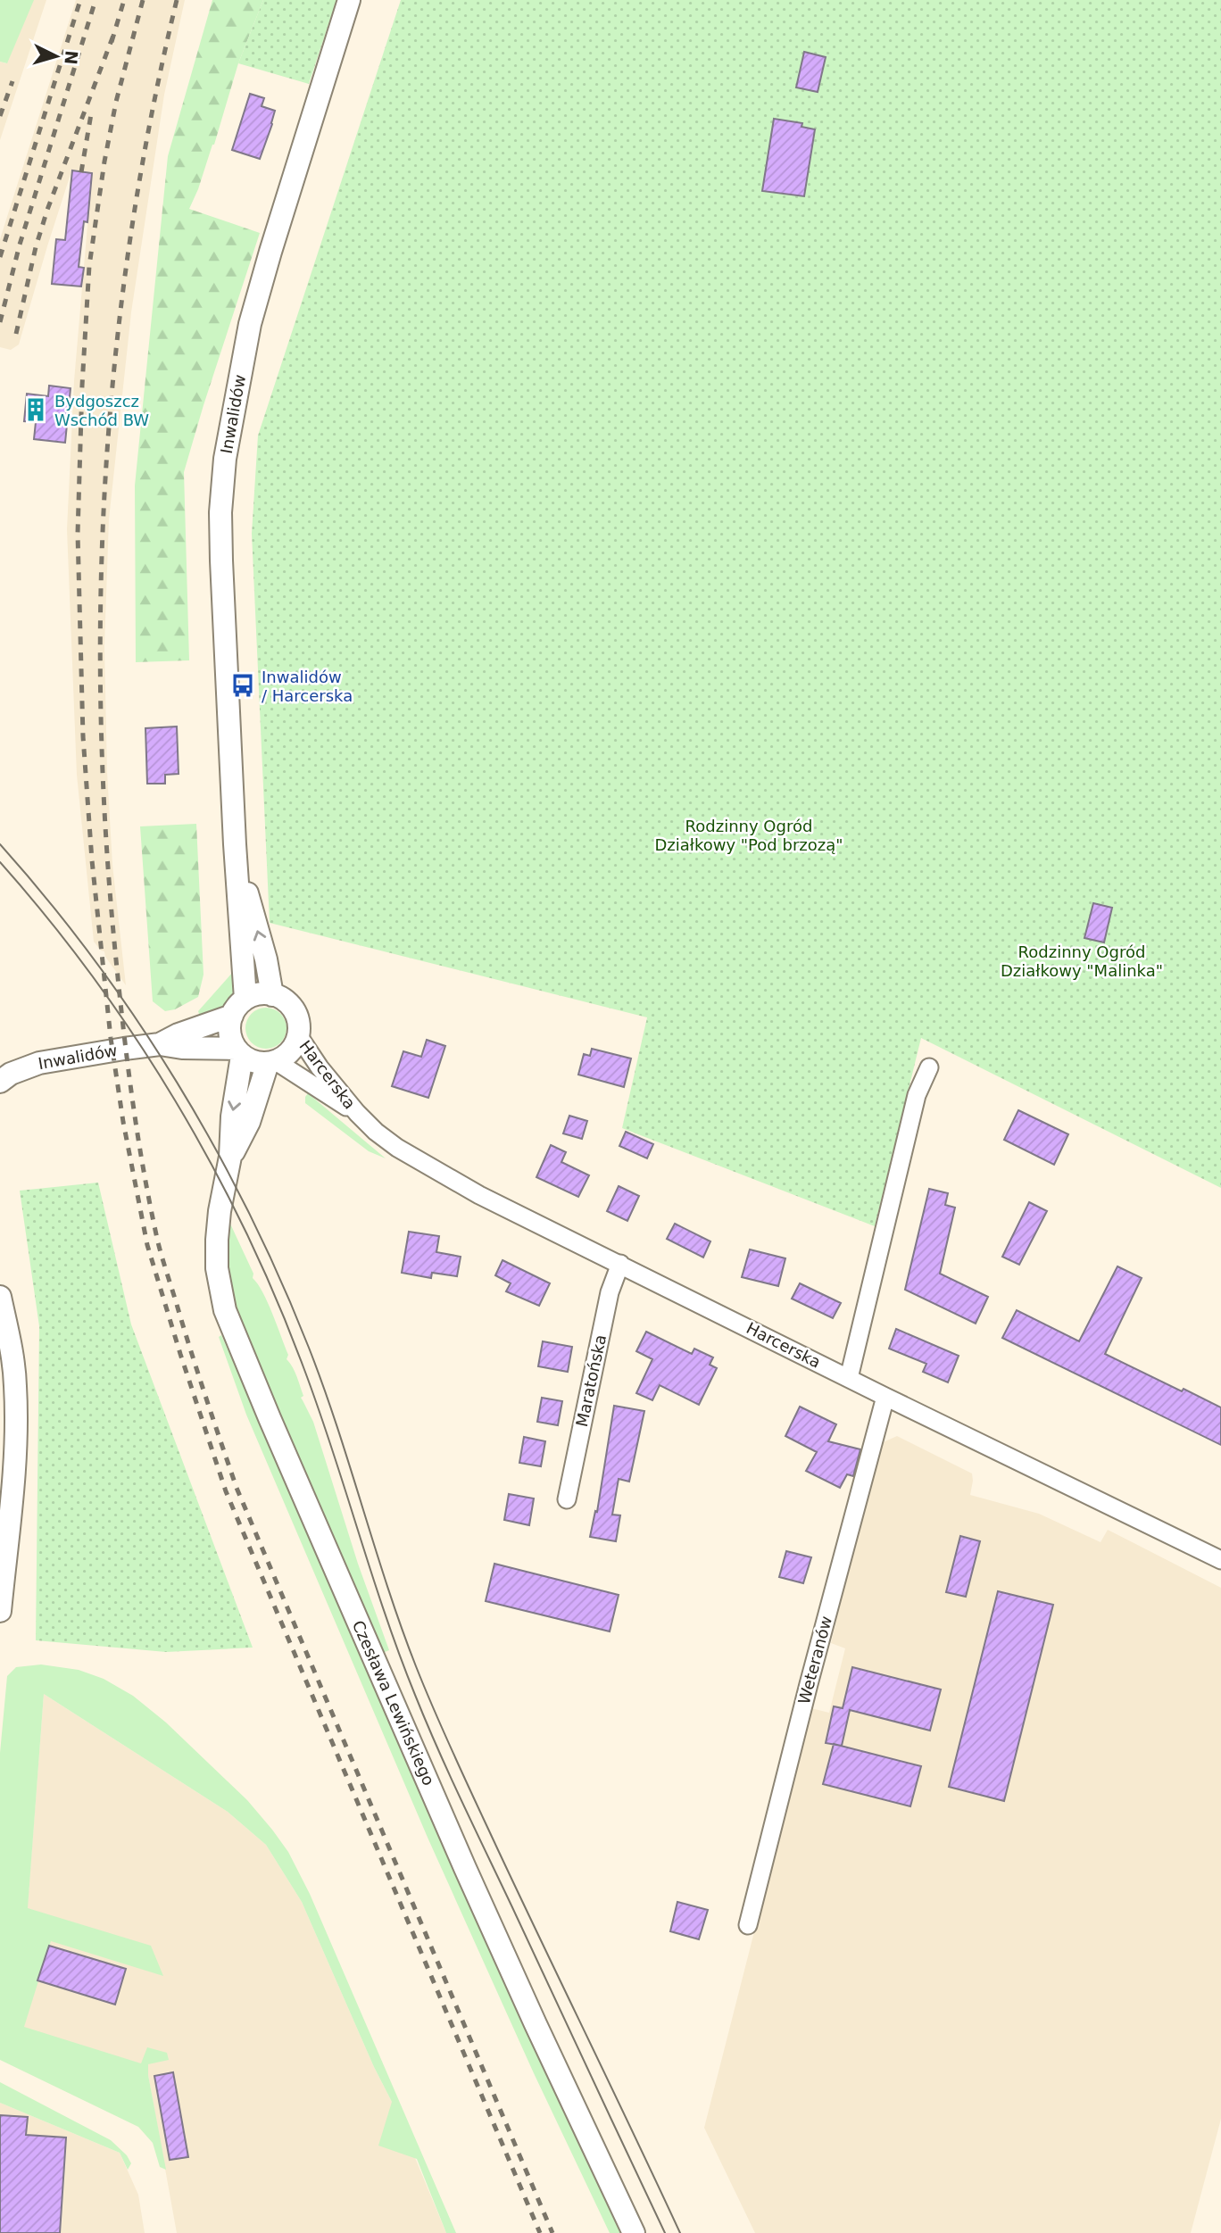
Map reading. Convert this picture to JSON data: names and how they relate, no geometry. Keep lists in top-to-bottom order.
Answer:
{
  "streets": {
    "street": [
      "Inwalidów",
      "Harcerska",
      "Maratońska",
      "Weteranów",
      "Czesława Lewińskiego"
    ]
  },
  "crossings": [
    ["Inwalidów", "Harcerska"],
    ["Inwalidów", "Czesława Lewińskiego"],
    ["Harcerska", "Maratońska"],
    ["Harcerska", "Weteranów"],
    ["Harcerska", "Czesława Lewińskiego"]
  ],
  "parks": ["Rodzinny Ogród Działkowy \"Pod brzozą\"", "Rodzinny Ogród Działkowy \"Malinka\""],
  "places": {
    "building": ["Bydgoszcz Wschód BW"],
    "bus stop": ["Inwalidów / Harcerska"]
  },
  "north": "right"
}
